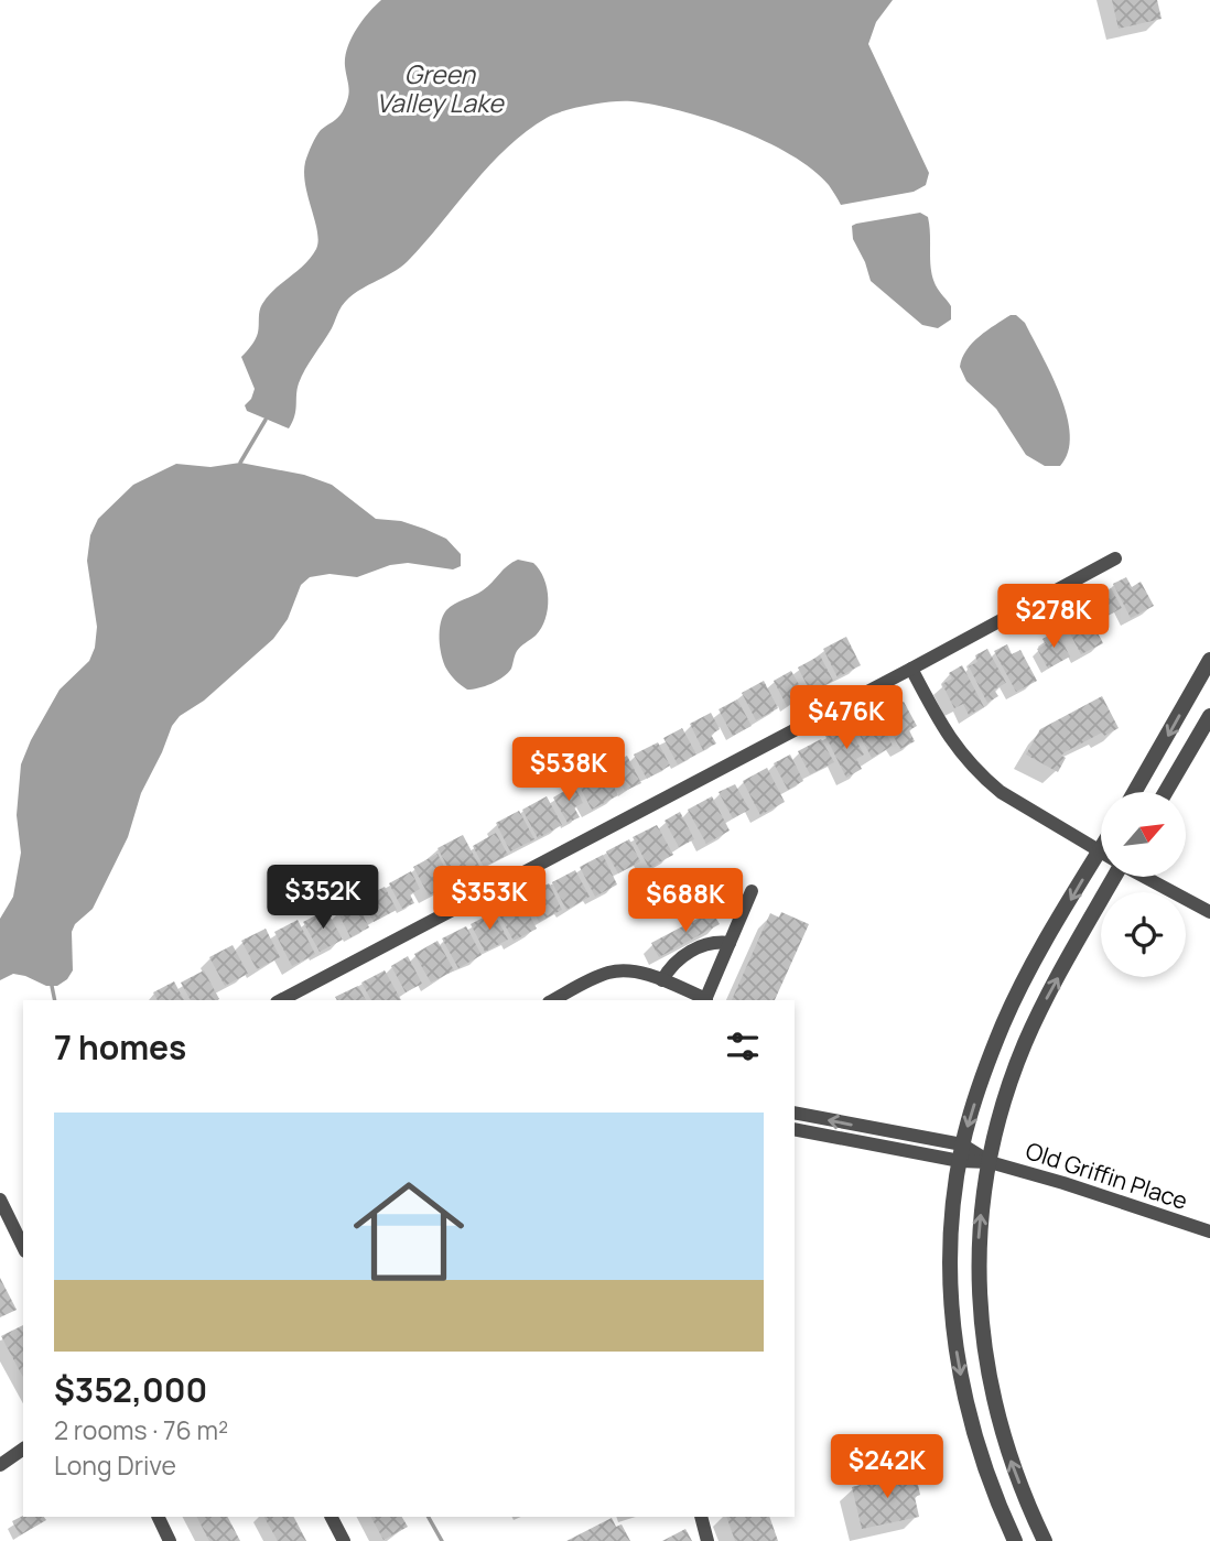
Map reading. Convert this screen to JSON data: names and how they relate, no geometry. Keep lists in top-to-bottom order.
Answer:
{
  "streets": {
    "street": ["Old Griffin Place"]
  },
  "water": ["Green Valley Lake"],
  "north": "top right",
  "page": {
    "price": [
      "$278K",
      "$476K",
      "$538K",
      "$352K",
      "$353K",
      "$688K",
      "$242K"
    ],
    "heading": "7 homes",
    "list": [
      {
        "name": "$352,000",
        "note": "2 rooms · 76 m² · Long Drive"
      }
    ]
  }
}
